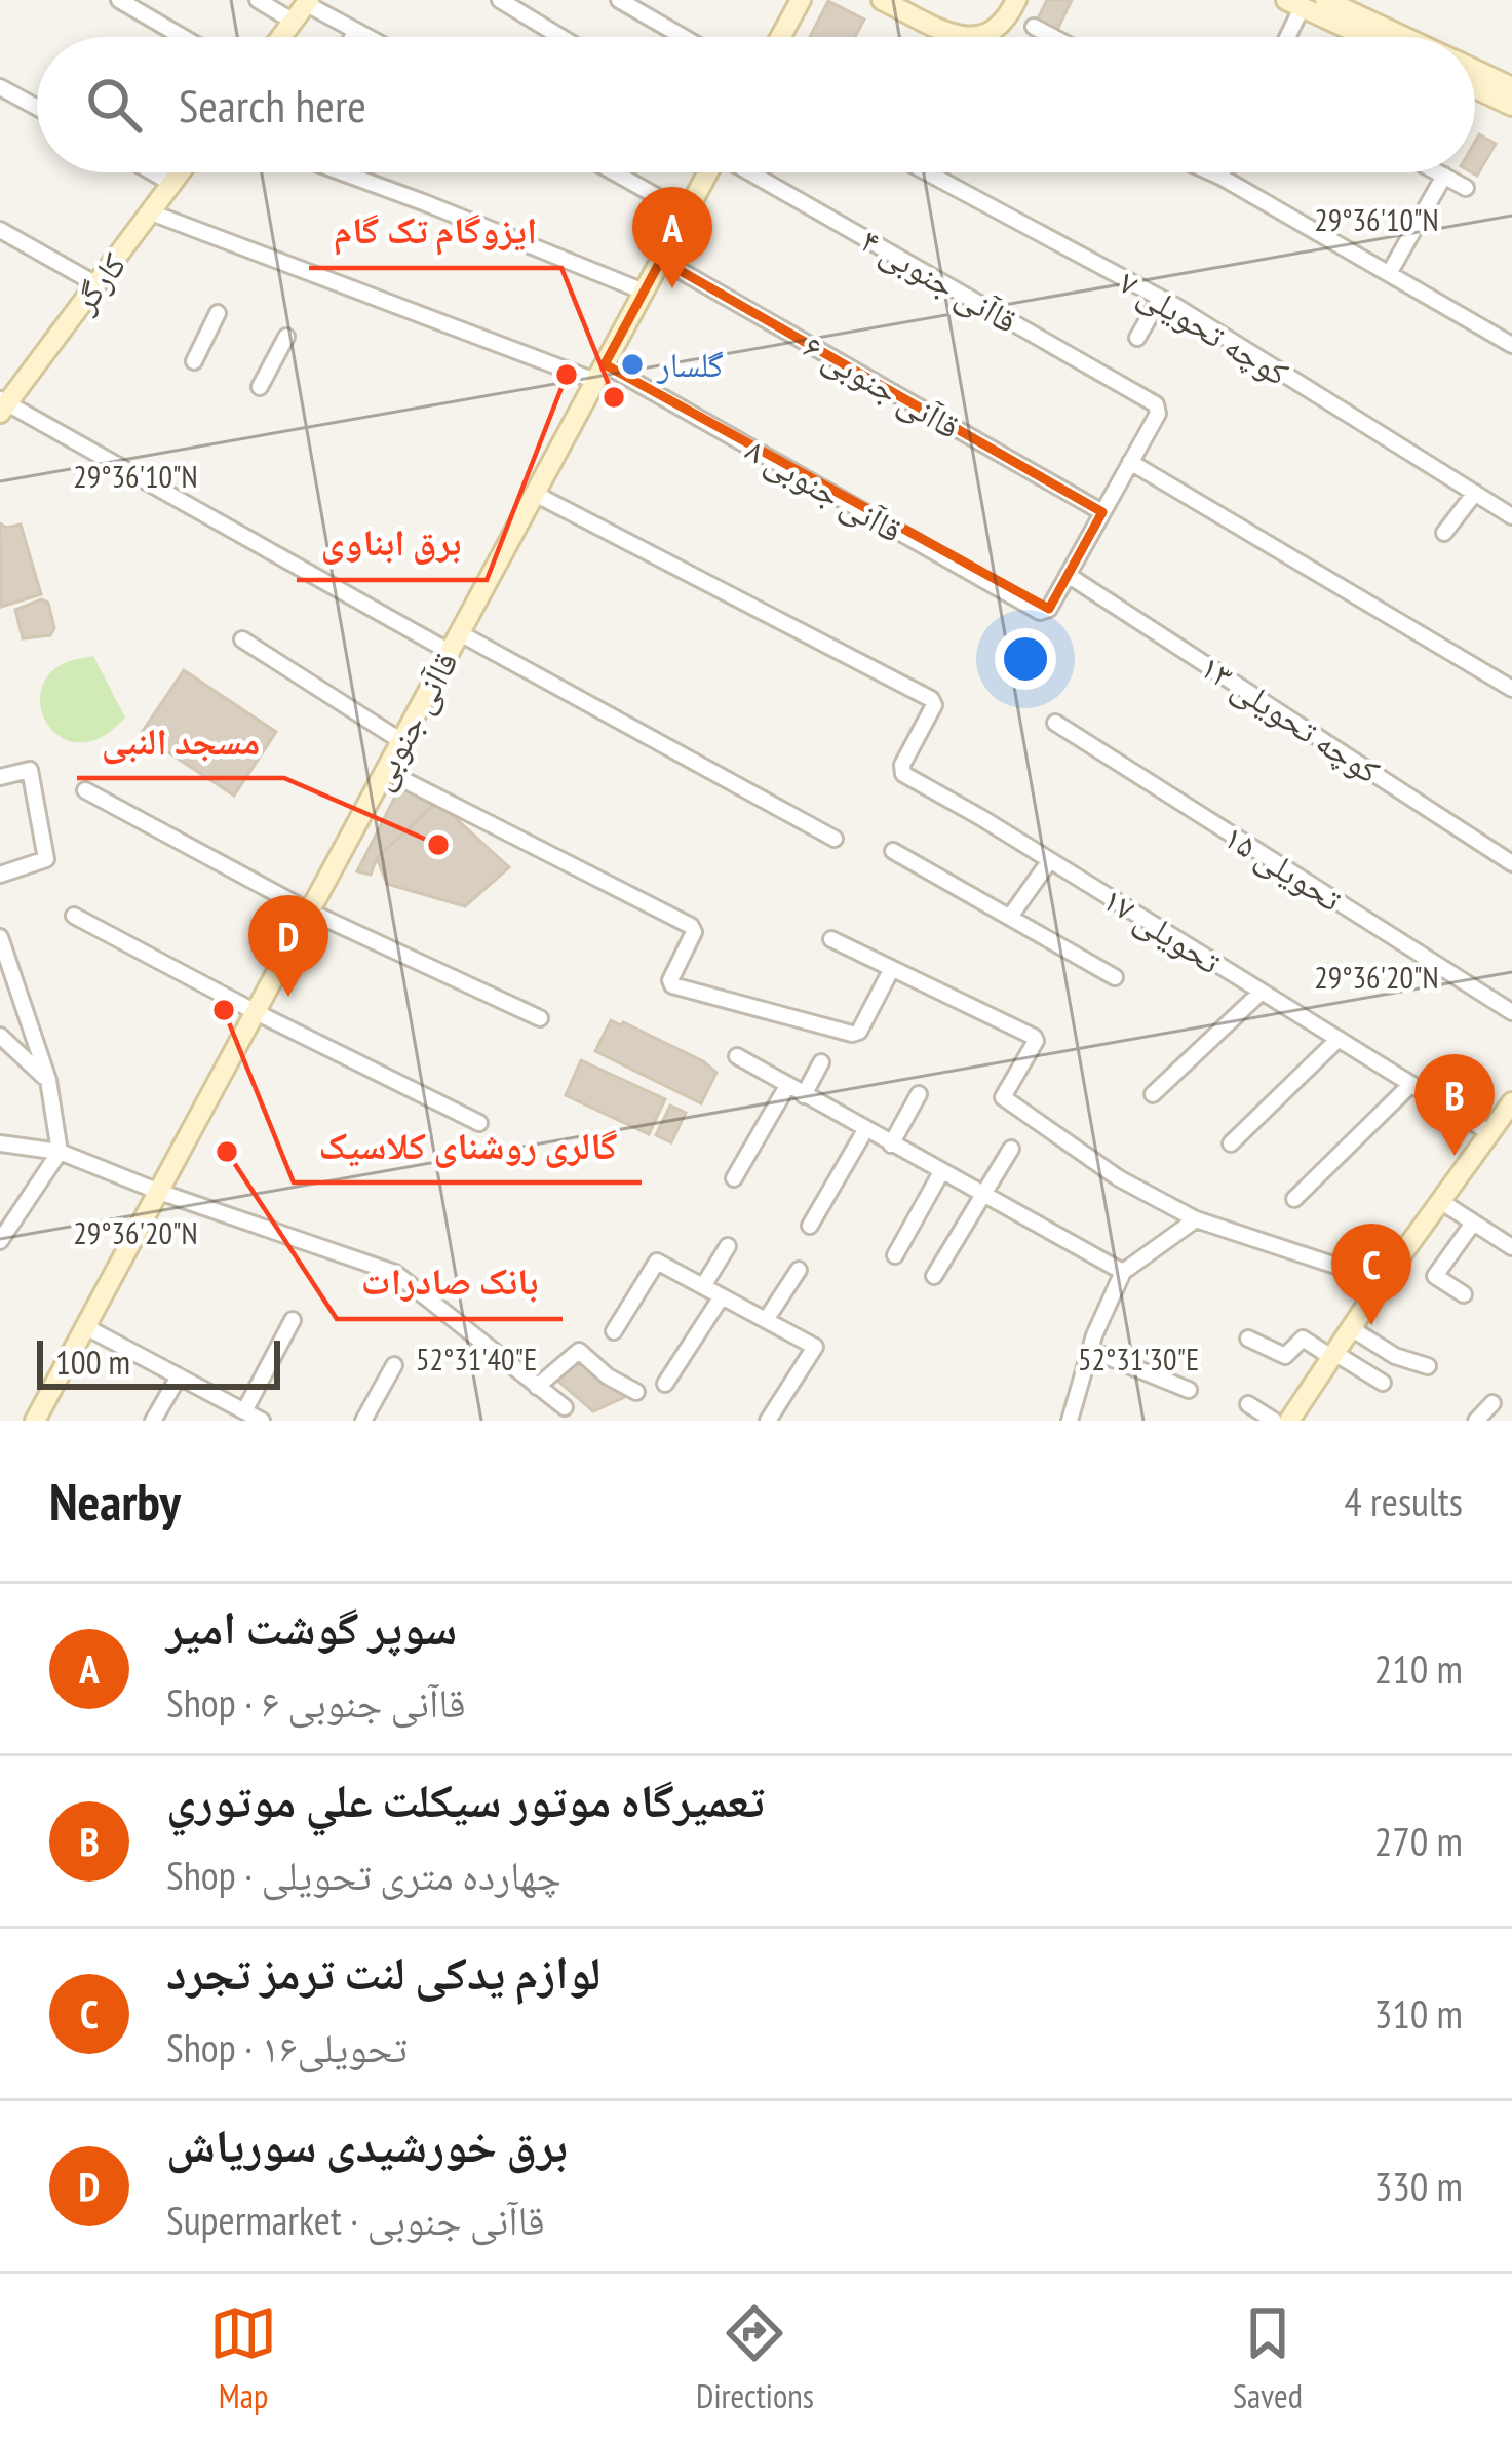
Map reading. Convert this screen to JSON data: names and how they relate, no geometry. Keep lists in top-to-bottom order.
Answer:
{
  "streets": {
    "main road": ["کارگر", "قاآنی جنوبی"],
    "street": [
      "قاآنی جنوبی ۴",
      "کوچه تحویلی ۷",
      "قاآنی جنوبی ۶",
      "قاآنی جنوبی ۸",
      "کوچه تحویلی ۱۳",
      "تحویلی ۱۵",
      "تحویلی ۱۷"
    ]
  },
  "crossings": [
    ["کارگر", "قاآنی جنوبی ۸"],
    ["قاآنی جنوبی ۶", "قاآنی جنوبی"],
    ["قاآنی جنوبی ۸", "کوچه تحویلی ۱۳"],
    ["قاآنی جنوبی ۸", "قاآنی جنوبی"],
    ["قاآنی جنوبی", "تحویلی ۱۷"]
  ],
  "places": [
    "گلسار",
    "برق ابناوی",
    "ایزوگام تک گام",
    "مسجد النبی",
    "گالری روشنای کلاسیک",
    "بانک صادرات"
  ],
  "scale_bar": "100 m",
  "page": {
    "search": "Search here",
    "pins": [
      "A",
      "D",
      "B",
      "C"
    ],
    "scale": "100 m",
    "heading": ["Nearby", "4 results"],
    "list": [
      {
        "mark": "A",
        "name": "سوپر گوشت امیر",
        "note": "Shop · قاآنی جنوبی ۶",
        "value": "210 m"
      },
      {
        "mark": "B",
        "name": "تعميرگاه موتور سيكلت علي موتوري",
        "note": "Shop · چهارده متری تحویلی",
        "value": "270 m"
      },
      {
        "mark": "C",
        "name": "لوازم یدکی لنت ترمز تجرد",
        "note": "Shop · تحویلی۱۶",
        "value": "310 m"
      },
      {
        "mark": "D",
        "name": "برق خورشیدی سوریاش",
        "note": "Supermarket · قاآنی جنوبی",
        "value": "330 m"
      }
    ],
    "nav": ["Map", "Directions", "Saved"]
  },
  "coordinates": [
    "29°36'10\"N",
    "29°36'20\"N",
    "52°31'40\"E",
    "52°31'30\"E"
  ]
}
